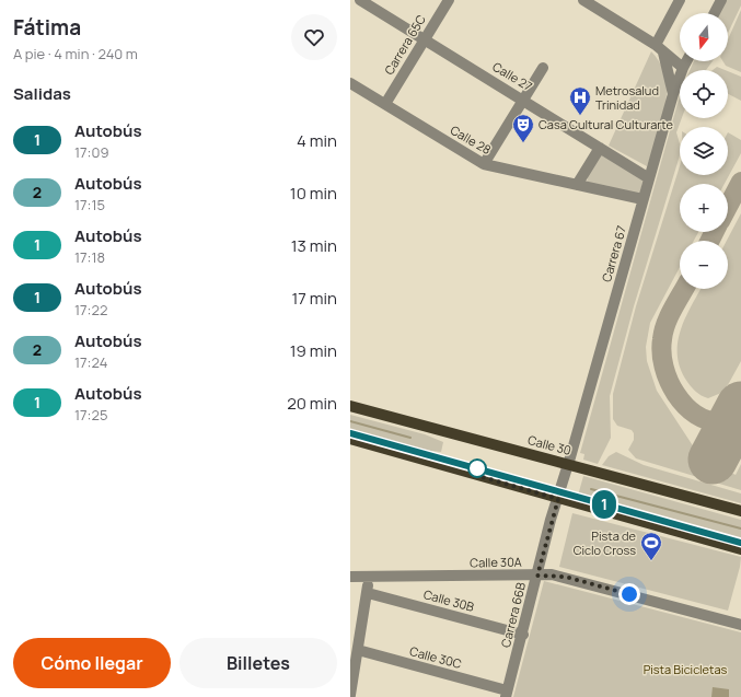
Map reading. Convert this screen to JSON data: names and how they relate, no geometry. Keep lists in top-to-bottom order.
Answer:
{
  "streets": {
    "main road": ["Calle 30"],
    "street": [
      "Carrera 65C",
      "Calle 27",
      "Calle 28",
      "Carrera 67",
      "Calle 30A",
      "Calle 30B",
      "Carrera 66B",
      "Calle 30C"
    ]
  },
  "crossings": [
    ["Carrera 65C", "Calle 27"],
    ["Carrera 65C", "Calle 28"],
    ["Calle 27", "Carrera 67"],
    ["Calle 28", "Carrera 67"],
    ["Carrera 67", "Calle 30"],
    ["Carrera 67", "Carrera 66B"],
    ["Calle 30", "Carrera 66B"],
    ["Calle 30A", "Carrera 66B"],
    ["Calle 30B", "Carrera 66B"],
    ["Carrera 66B", "Calle 30C"]
  ],
  "parks": ["Pista Bicicletas"],
  "places": {
    "hospital": ["Metrosalud Trinidad"],
    "theatre": ["Casa Cultural Culturarte"],
    "sports": ["Pista de Ciclo Cross"]
  },
  "lines": ["bus line 1"],
  "north": "bottom",
  "page": {
    "heading": [
      ["Fátima", "A pie · 4 min · 240 m"],
      "Salidas"
    ],
    "on_map": "1",
    "map_buttons": ["+", "−"],
    "list": [
      {
        "mark": "1",
        "name": "Autobús",
        "note": "17:09",
        "value": "4 min"
      },
      {
        "mark": "2",
        "name": "Autobús",
        "note": "17:15",
        "value": "10 min"
      },
      {
        "mark": "1",
        "name": "Autobús",
        "note": "17:18",
        "value": "13 min"
      },
      {
        "mark": "1",
        "name": "Autobús",
        "note": "17:22",
        "value": "17 min"
      },
      {
        "mark": "2",
        "name": "Autobús",
        "note": "17:24",
        "value": "19 min"
      },
      {
        "mark": "1",
        "name": "Autobús",
        "note": "17:25",
        "value": "20 min"
      }
    ],
    "buttons": ["Cómo llegar", "Billetes"]
  }
}
